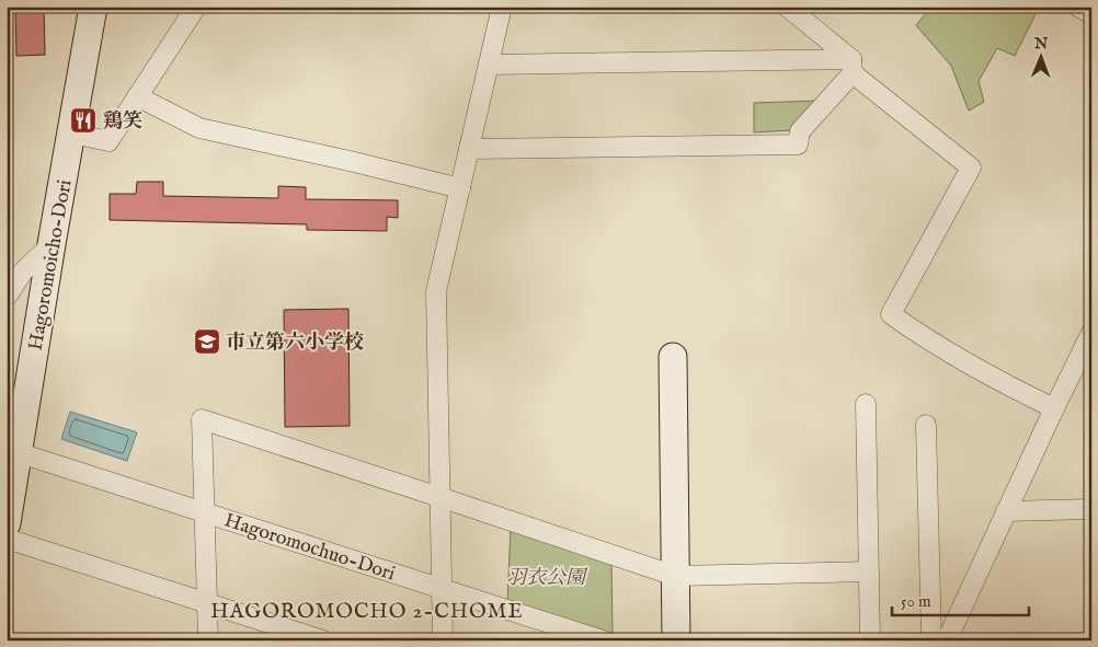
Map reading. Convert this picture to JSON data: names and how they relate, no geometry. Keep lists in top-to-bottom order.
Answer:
{
  "streets": {
    "street": ["Hagoromoicho-Dori", "Hagoromochuo-Dori"]
  },
  "crossings": [
    ["Hagoromoicho-Dori", "Hagoromochuo-Dori"]
  ],
  "districts": ["HAGOROMOCHO 2-CHOME"],
  "parks": ["羽衣公園"],
  "places": {
    "restaurant": ["鶏笑"],
    "school or university": ["市立第六小学校"]
  },
  "scale_bar": "50 m",
  "north": "top"
}
